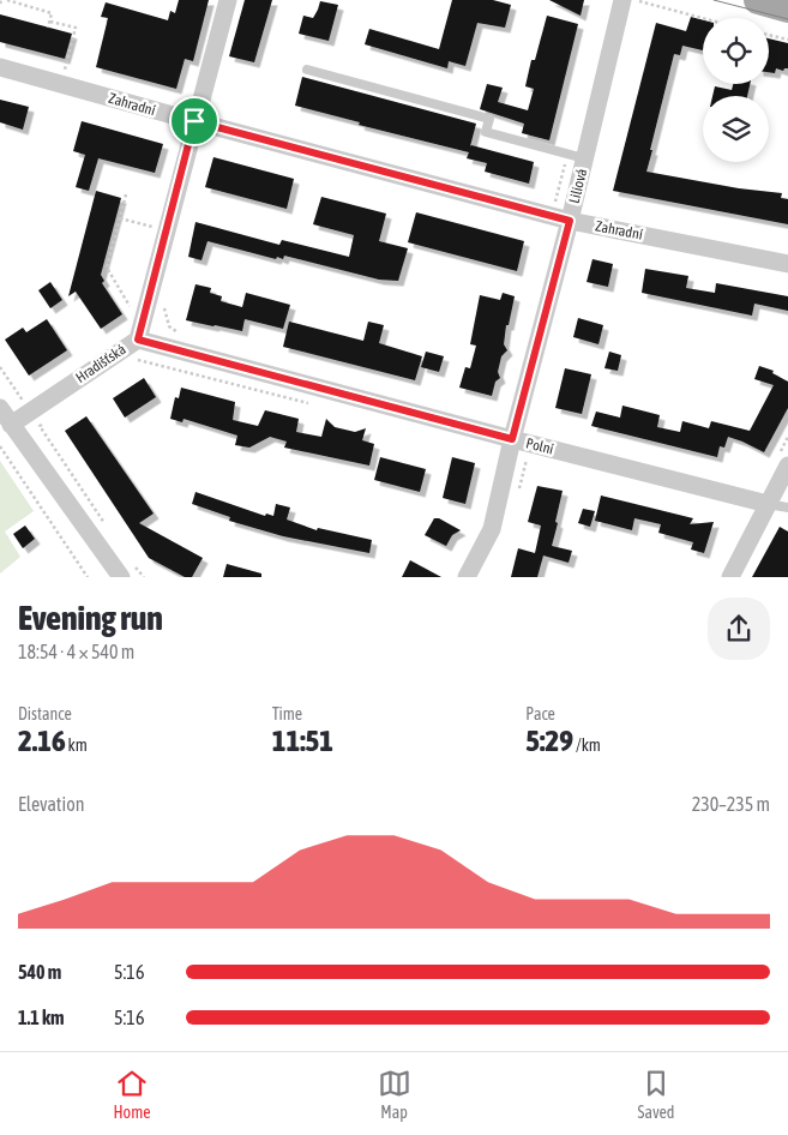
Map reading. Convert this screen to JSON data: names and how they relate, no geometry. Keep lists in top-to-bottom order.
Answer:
{
  "streets": {
    "street": [
      "Zahradní",
      "Liliová",
      "Hradišťská",
      "Polní"
    ]
  },
  "crossings": [
    ["Zahradní", "Liliová"],
    ["Zahradní", "Hradišťská"],
    ["Liliová", "Polní"],
    ["Hradišťská", "Polní"]
  ],
  "page": {
    "heading": ["Evening run", "18:54 · 4 × 540 m"],
    "stats": [
      ["Distance", "2.16 km"],
      ["Time", "11:51"],
      ["Pace", "5:29 /km"]
    ],
    "chart": ["Elevation", "230–235 m"],
    "list": [
      {
        "name": "540 m",
        "note": "5:16"
      },
      {
        "name": "1.1 km",
        "note": "5:16"
      }
    ],
    "tabs": ["Home", "Map", "Saved"]
  }
}
